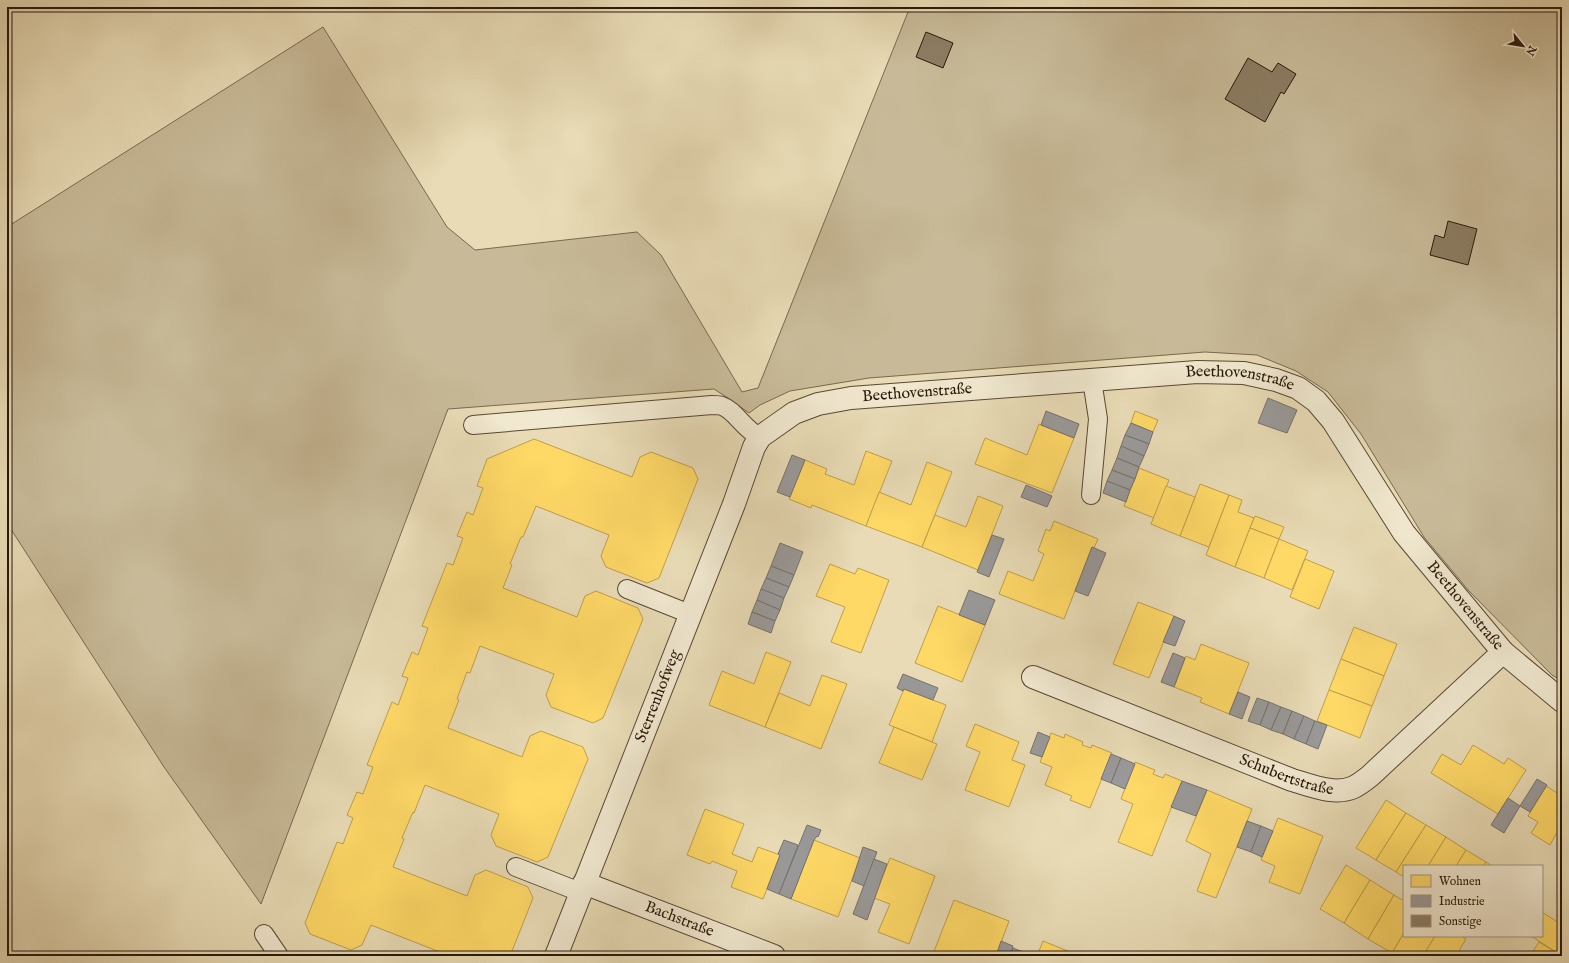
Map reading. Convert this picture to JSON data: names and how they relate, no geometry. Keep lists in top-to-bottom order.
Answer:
{
  "streets": {
    "street": [
      "Beethovenstraße",
      "Sterrenhofweg",
      "Schubertstraße",
      "Bachstraße"
    ]
  },
  "crossings": [
    ["Beethovenstraße", "Sterrenhofweg"],
    ["Beethovenstraße", "Schubertstraße"],
    ["Sterrenhofweg", "Bachstraße"]
  ],
  "legend": ["Wohnen", "Industrie", "Sonstige"],
  "north": "bottom right"
}
